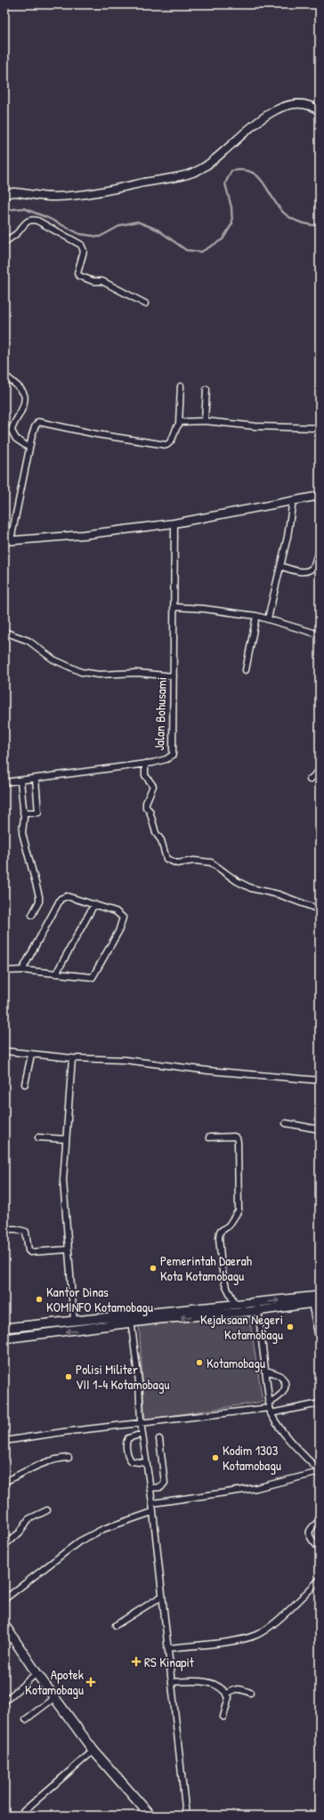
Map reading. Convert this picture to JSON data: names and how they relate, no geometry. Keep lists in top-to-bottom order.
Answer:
{
  "streets": {
    "street": ["Jalan Bohusami"]
  },
  "places": {
    "other": [
      "Pemerintah Daerah Kota Kotamobagu",
      "Kantor Dinas KOMINFO Kotamobagu",
      "Kejaksaan Negeri Kotamobagu",
      "Kotamobagu",
      "Polisi Militer VII 1-4 Kotamobagu",
      "Kodim 1303 Kotamobagu"
    ],
    "health": ["RS Kinapit", "Apotek Kotamobagu"]
  }
}
